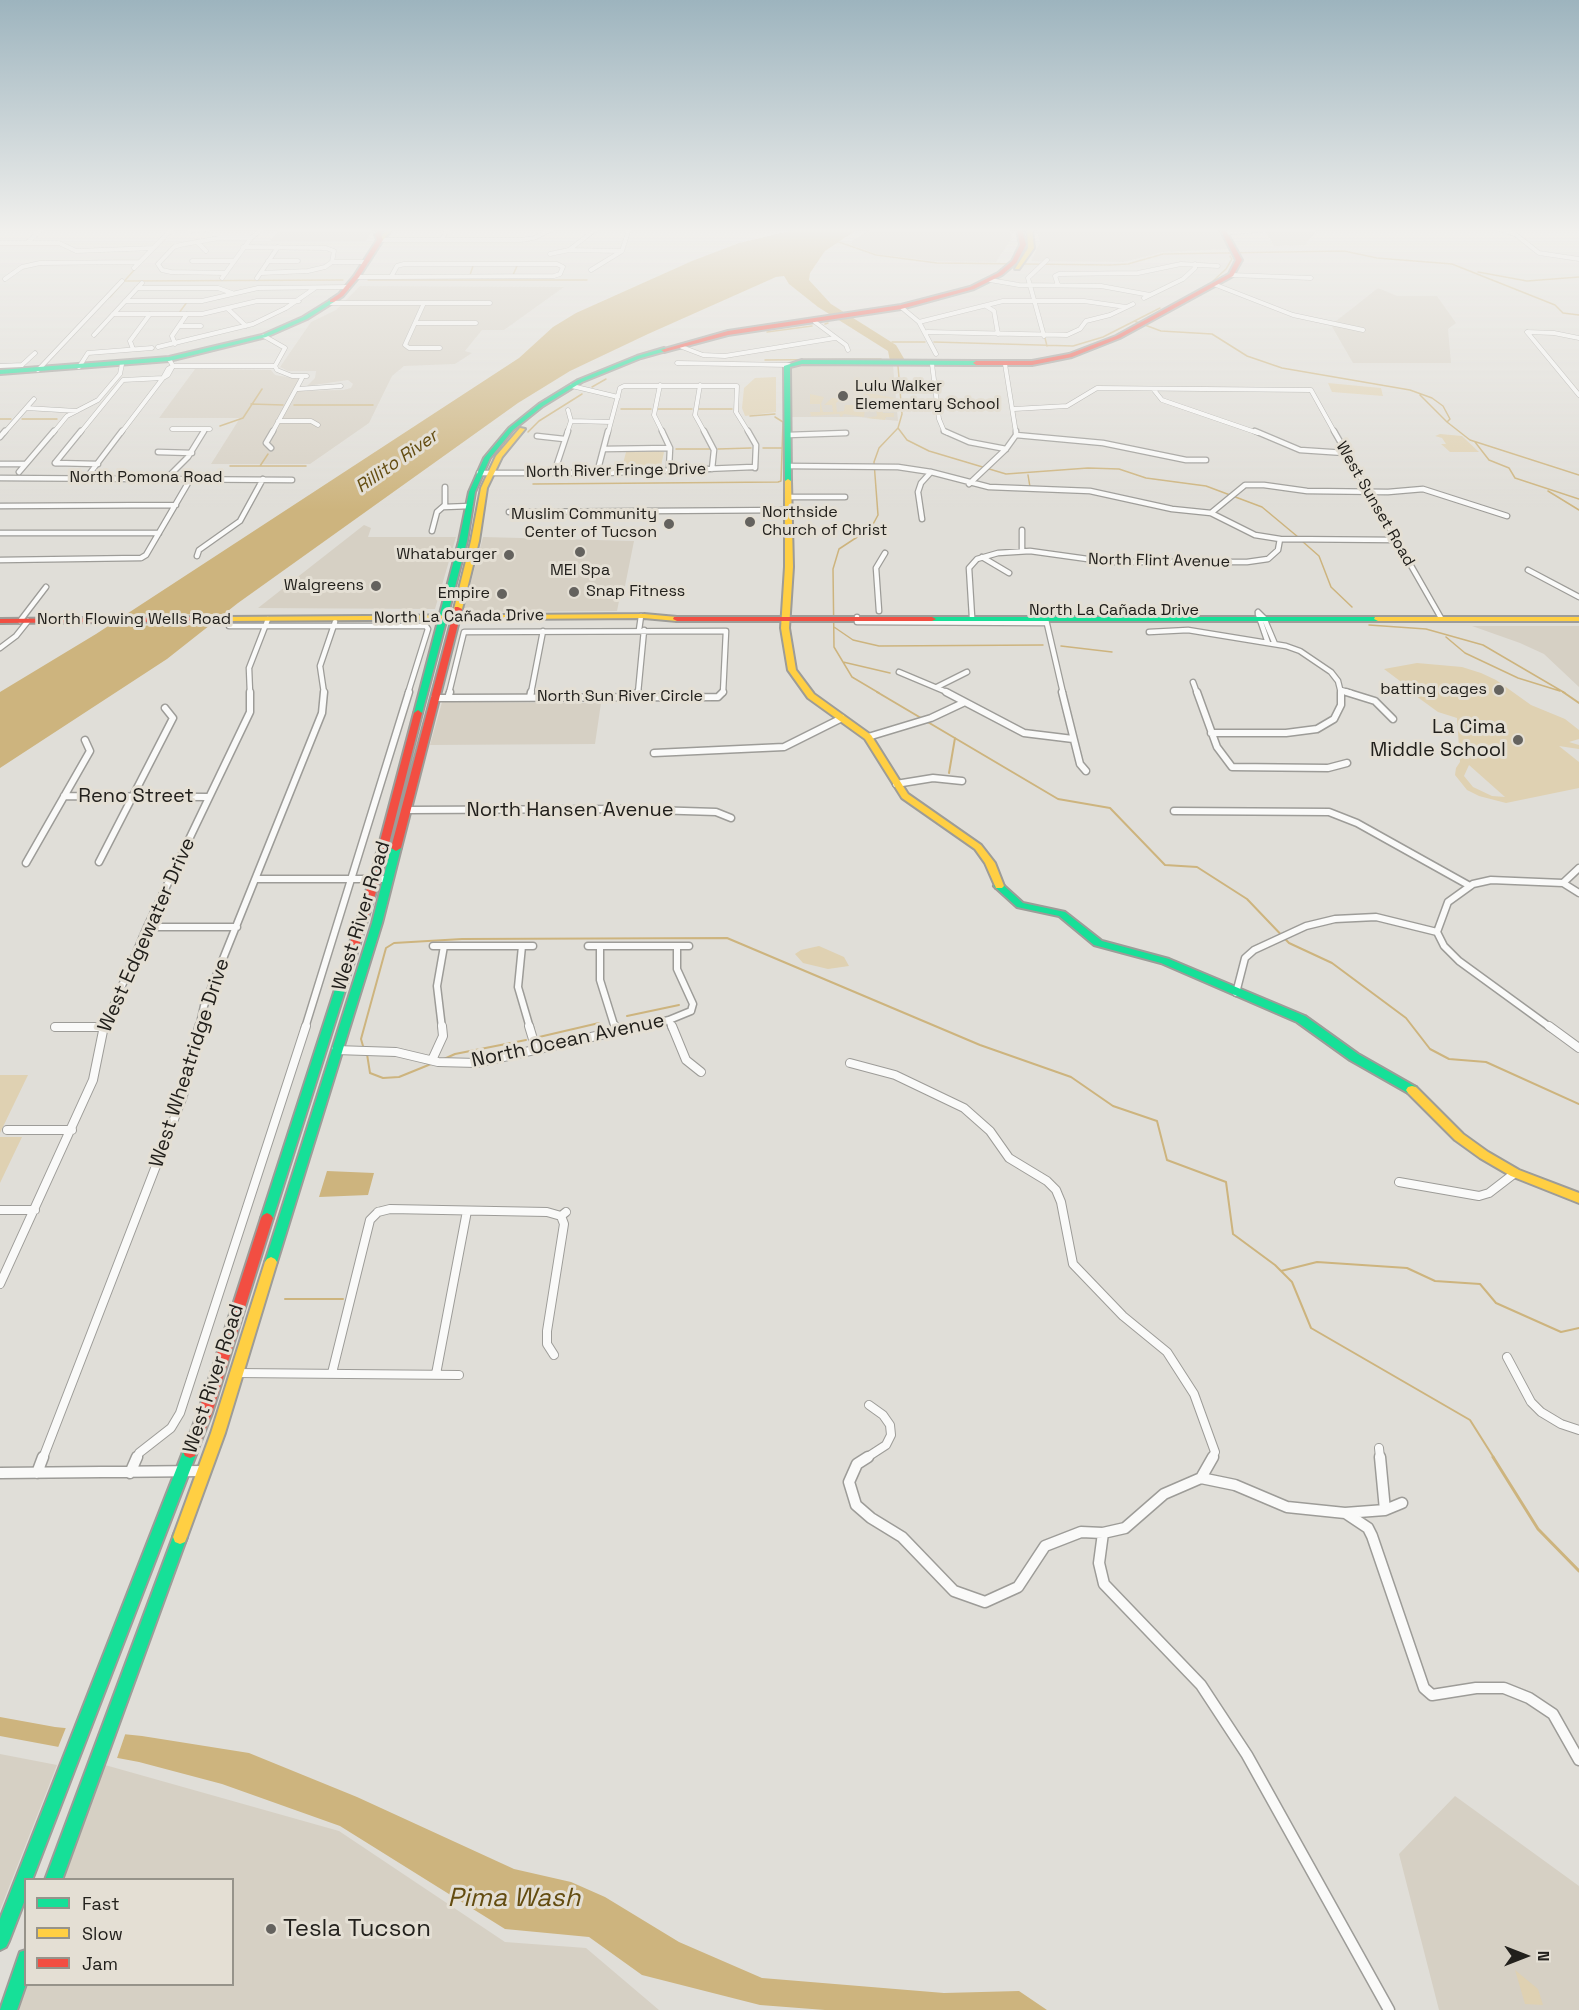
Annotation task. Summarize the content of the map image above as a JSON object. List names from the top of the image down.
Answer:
{
  "streets": {
    "main road": ["North La Cañada Drive", "North Flowing Wells Road", "West River Road"],
    "street": [
      "North River Fringe Drive",
      "North Pomona Road",
      "West Sunset Road",
      "North Flint Avenue",
      "North Sun River Circle",
      "Reno Street",
      "North Hansen Avenue",
      "West Edgewater Drive",
      "North Ocean Avenue",
      "West Wheatridge Drive"
    ]
  },
  "crossings": [
    ["North River Fringe Drive", "West River Road"],
    ["West Sunset Road", "North La Cañada Drive"],
    ["North La Cañada Drive", "North Flowing Wells Road"],
    ["North La Cañada Drive", "West River Road"],
    ["North La Cañada Drive", "West Edgewater Drive"],
    ["North La Cañada Drive", "West Wheatridge Drive"],
    ["North Flowing Wells Road", "West Edgewater Drive"],
    ["North Sun River Circle", "West River Road"],
    ["Reno Street", "West Edgewater Drive"],
    ["North Hansen Avenue", "West River Road"],
    ["West River Road", "North Ocean Avenue"]
  ],
  "water": ["Rillito River", "Pima Wash"],
  "places": [
    "Lulu Walker Elementary School",
    "Northside Church of Christ",
    "Muslim Community Center of Tucson",
    "MEI Spa",
    "Whataburger",
    "Walgreens",
    "Snap Fitness",
    "Empire",
    "batting cages",
    "La Cima Middle School",
    "Tesla Tucson"
  ],
  "legend": ["Fast", "Slow", "Jam"],
  "north": "right"
}
